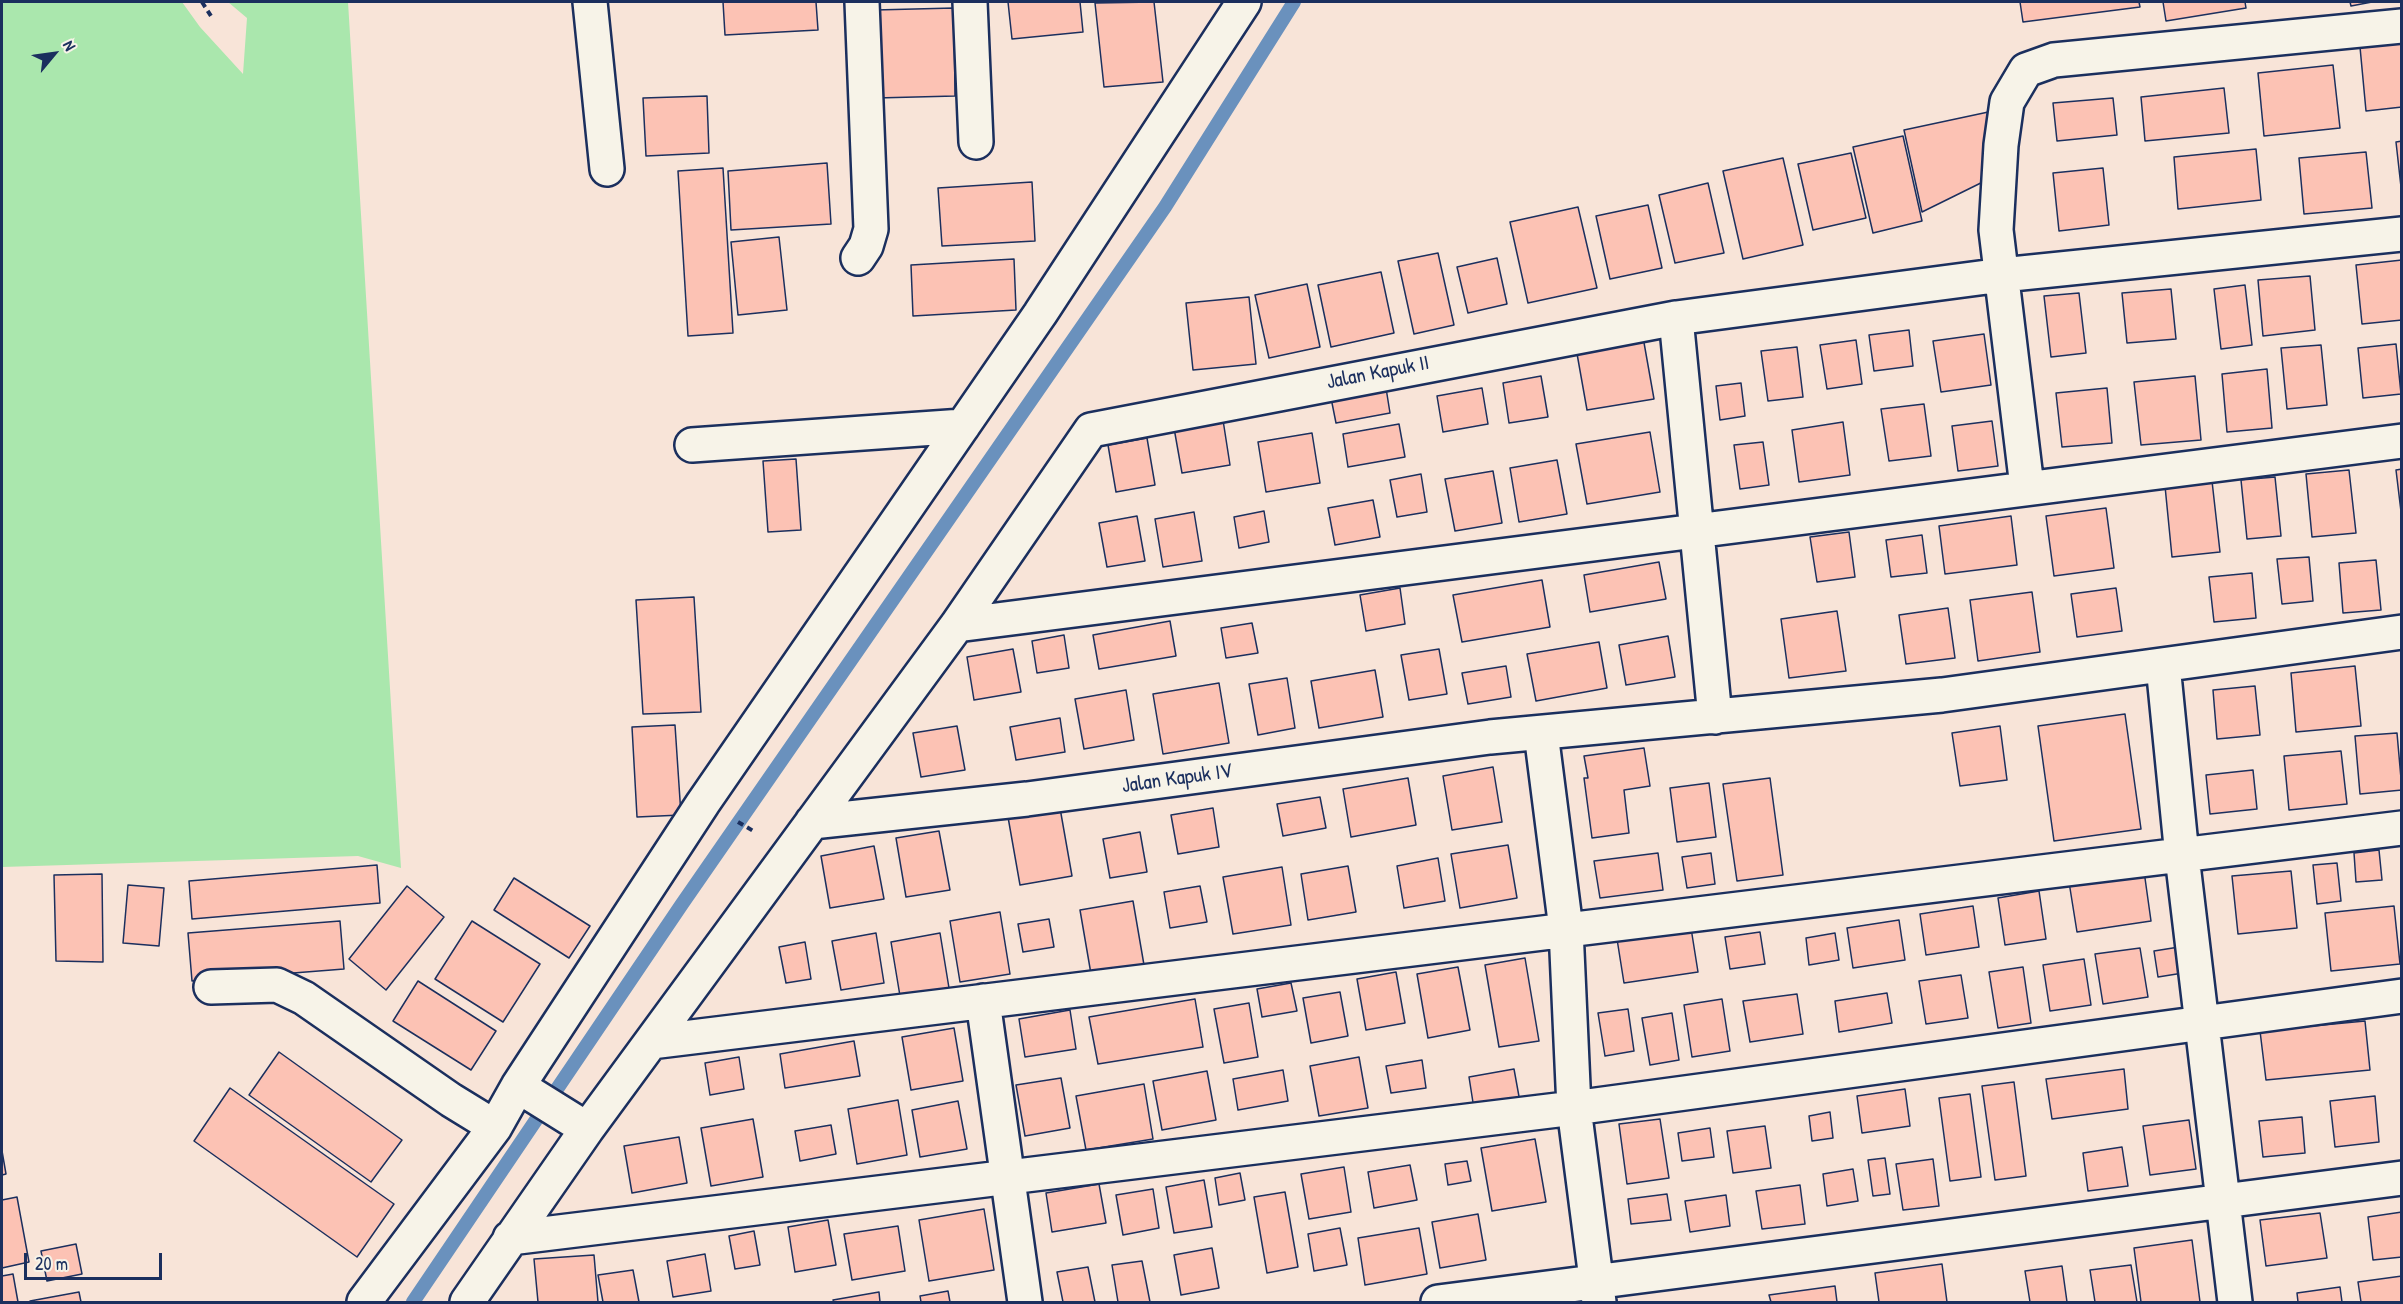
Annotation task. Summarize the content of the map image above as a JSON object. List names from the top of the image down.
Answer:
{
  "streets": {
    "street": ["Jalan Kapuk II", "Jalan Kapuk IV"]
  },
  "scale_bar": "20 m",
  "north": "top right"
}
